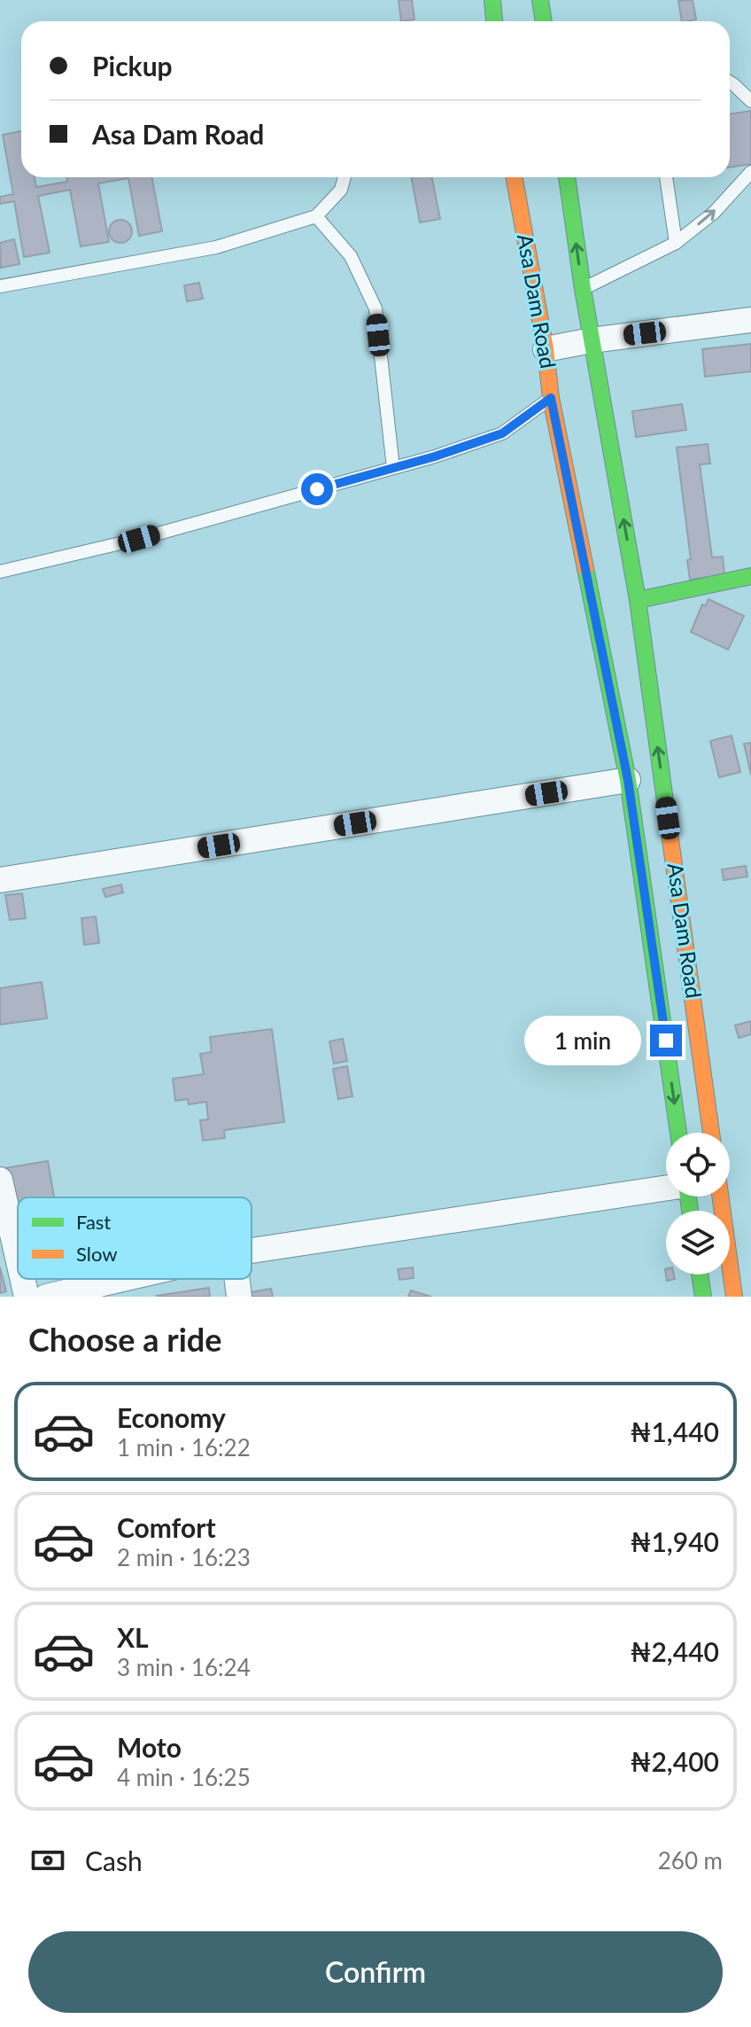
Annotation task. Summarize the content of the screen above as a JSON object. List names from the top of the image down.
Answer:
{
  "streets": {
    "main road": ["Asa Dam Road"]
  },
  "legend": ["Fast", "Slow"],
  "page": {
    "banner": ["Pickup", "Asa Dam Road"],
    "bubble": "1 min",
    "heading": "Choose a ride",
    "list": [
      {
        "name": "Economy",
        "note": "1 min · 16:22",
        "value": "₦1,440"
      },
      {
        "name": "Comfort",
        "note": "2 min · 16:23",
        "value": "₦1,940"
      },
      {
        "name": "XL",
        "note": "3 min · 16:24",
        "value": "₦2,440"
      },
      {
        "name": "Moto",
        "note": "4 min · 16:25",
        "value": "₦2,400"
      }
    ],
    "pay": ["Cash", "260 m"],
    "buttons": "Confirm"
  }
}
